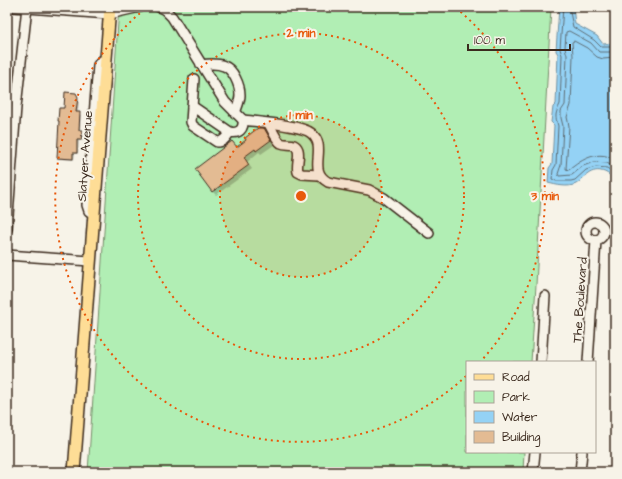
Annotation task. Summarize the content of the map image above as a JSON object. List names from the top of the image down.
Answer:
{
  "streets": {
    "main road": ["Slatyer Avenue"],
    "street": ["The Boulevard"]
  },
  "legend": [
    "Road",
    "Park",
    "Water",
    "Building"
  ],
  "scale_bar": "100 m",
  "rings": ["2 min", "1 min", "3 min"]
}
